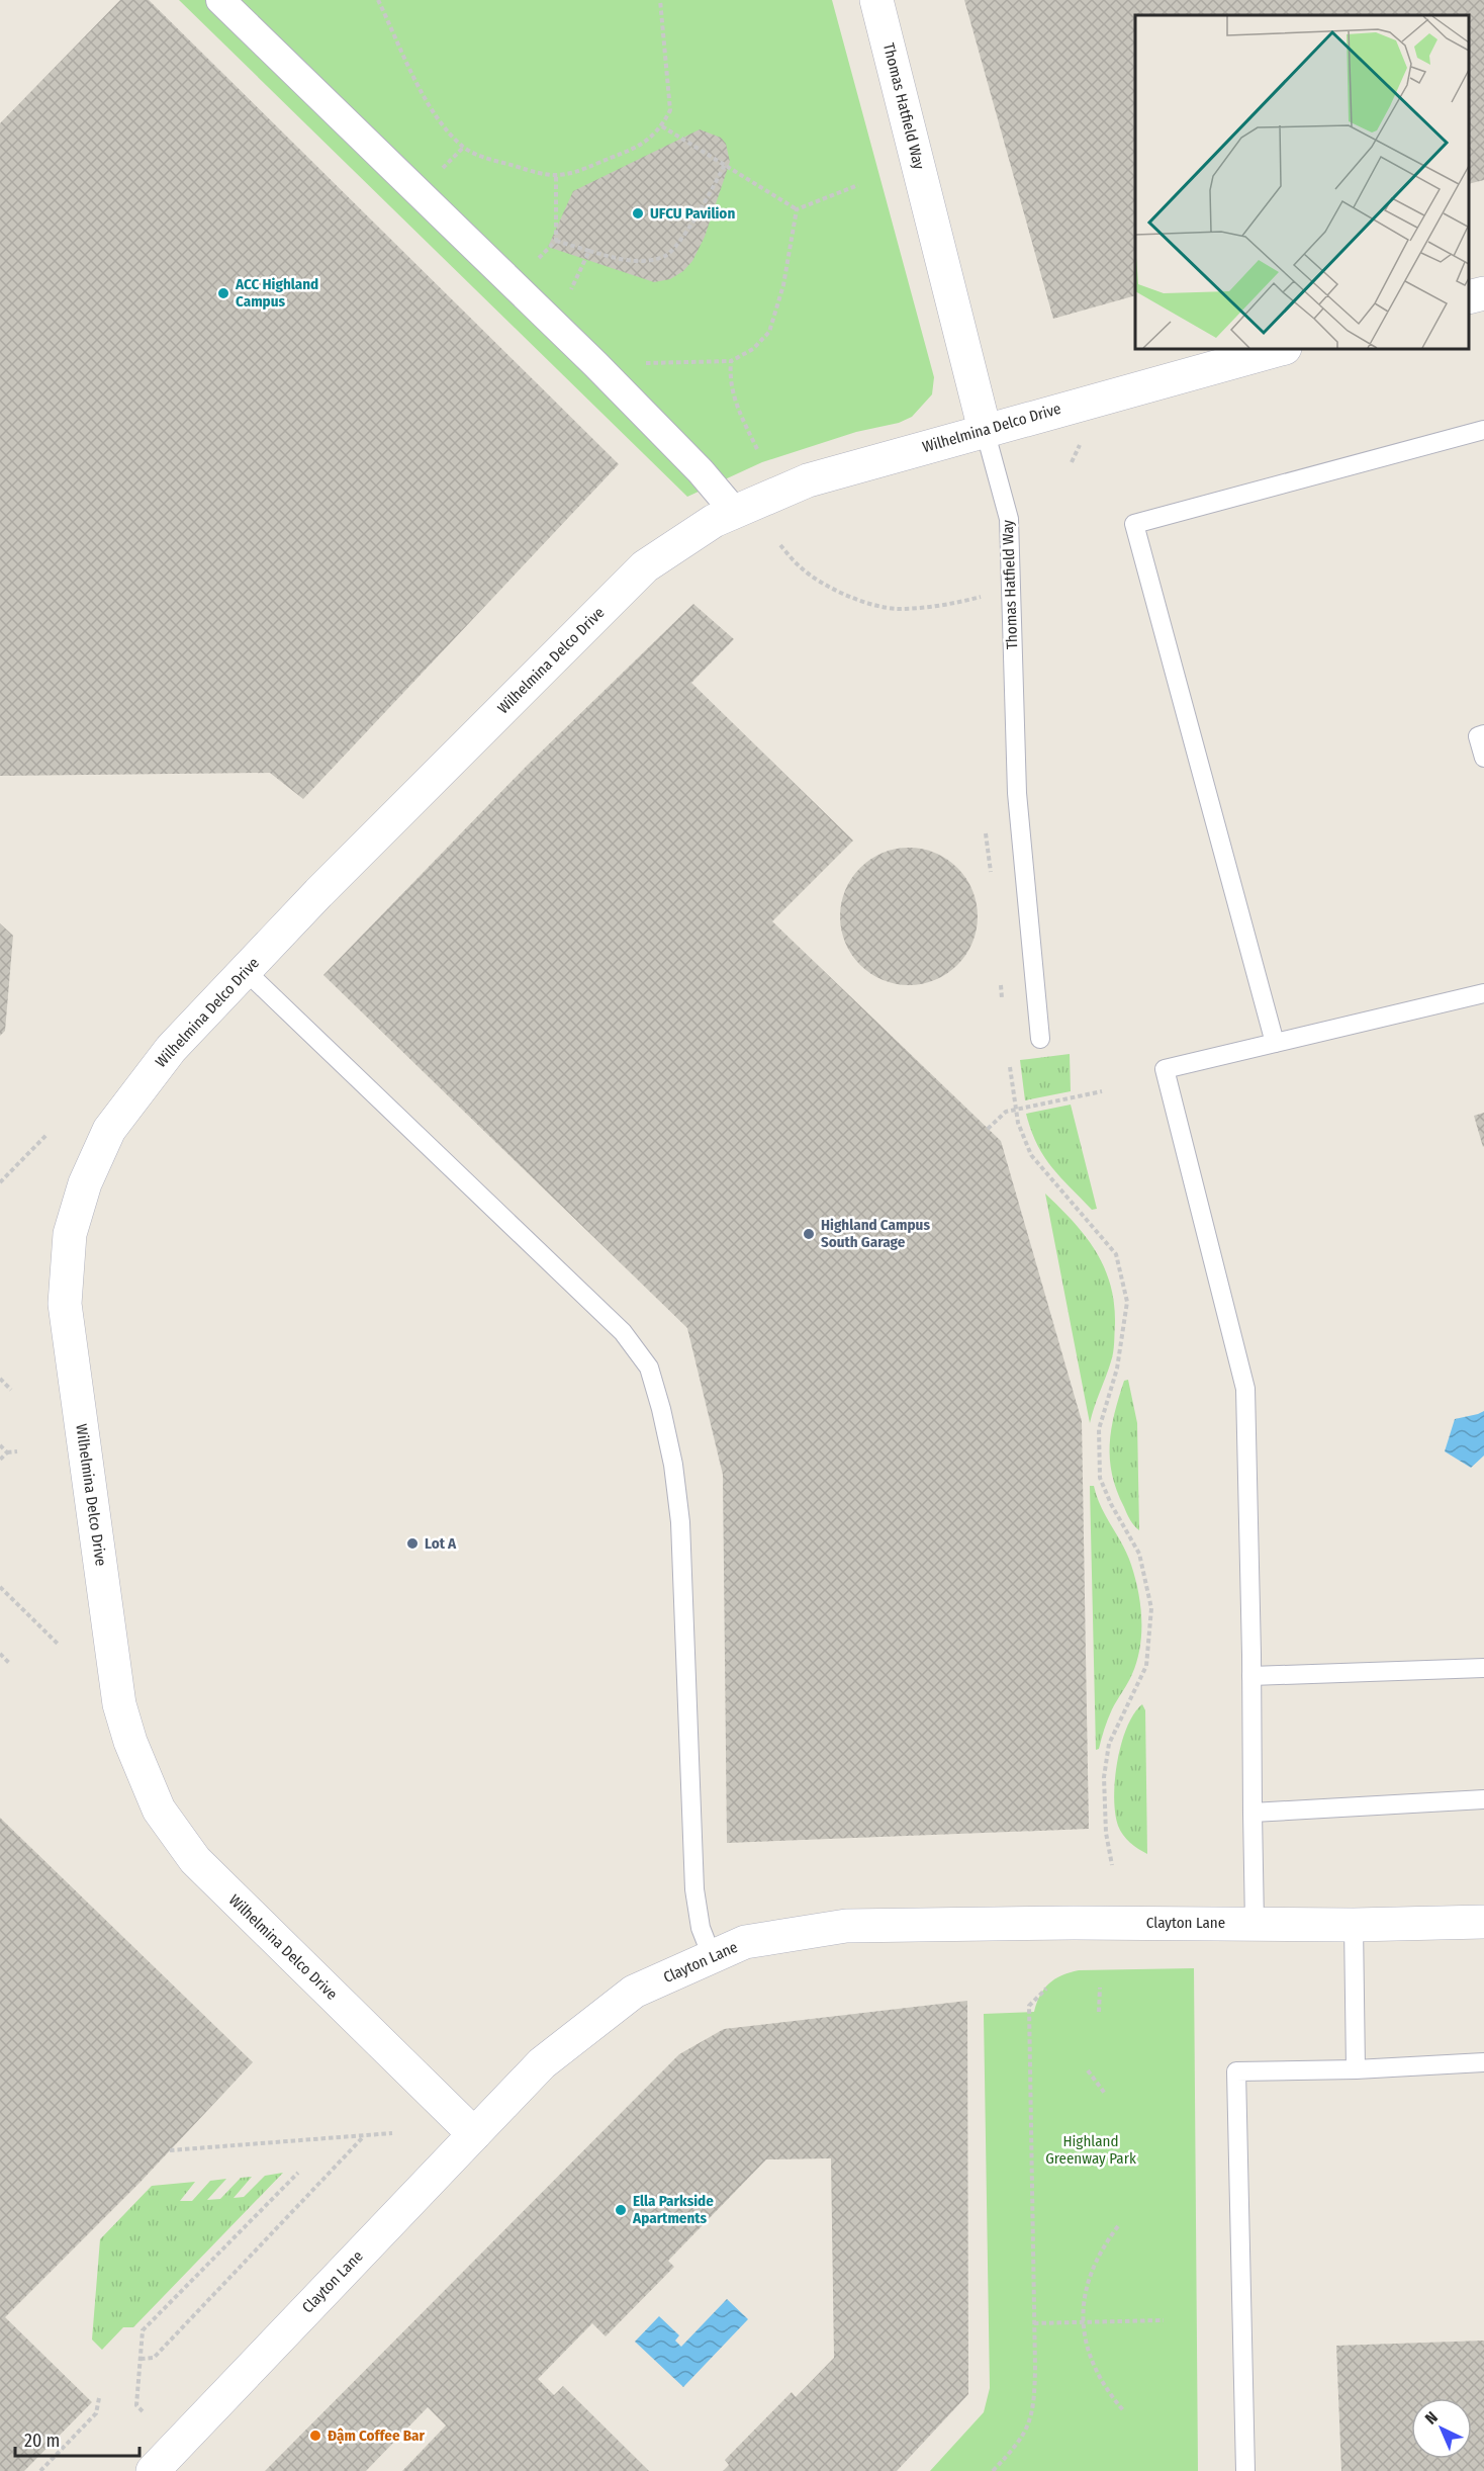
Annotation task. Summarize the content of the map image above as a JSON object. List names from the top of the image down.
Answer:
{
  "streets": {
    "street": ["Thomas Hatfield Way", "Wilhelmina Delco Drive", "Clayton Lane"]
  },
  "crossings": [
    ["Thomas Hatfield Way", "Wilhelmina Delco Drive"],
    ["Wilhelmina Delco Drive", "Clayton Lane"]
  ],
  "parks": ["Highland Greenway Park"],
  "places": [
    "UFCU Pavilion",
    "ACC Highland Campus",
    "Highland Campus South Garage",
    "Lot A",
    "Ella Parkside Apartments",
    "Đậm Coffee Bar"
  ],
  "scale_bar": "20 m",
  "north": "top left"
}
